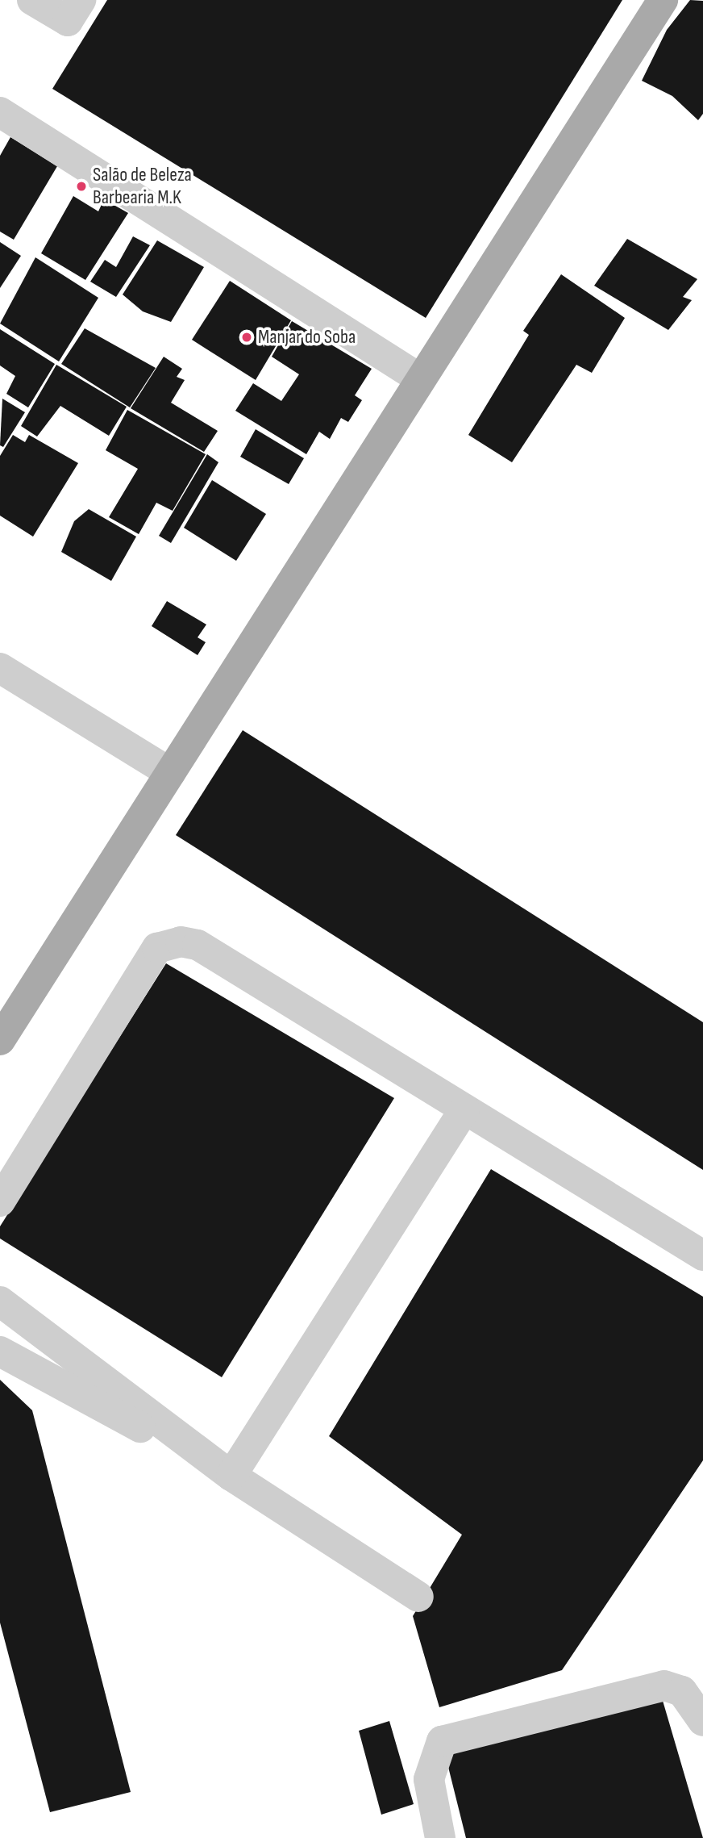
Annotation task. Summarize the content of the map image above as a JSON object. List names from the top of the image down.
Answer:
{
  "places": ["Salão de Beleza Barbearia M.K", "Manjar do Soba"]
}
